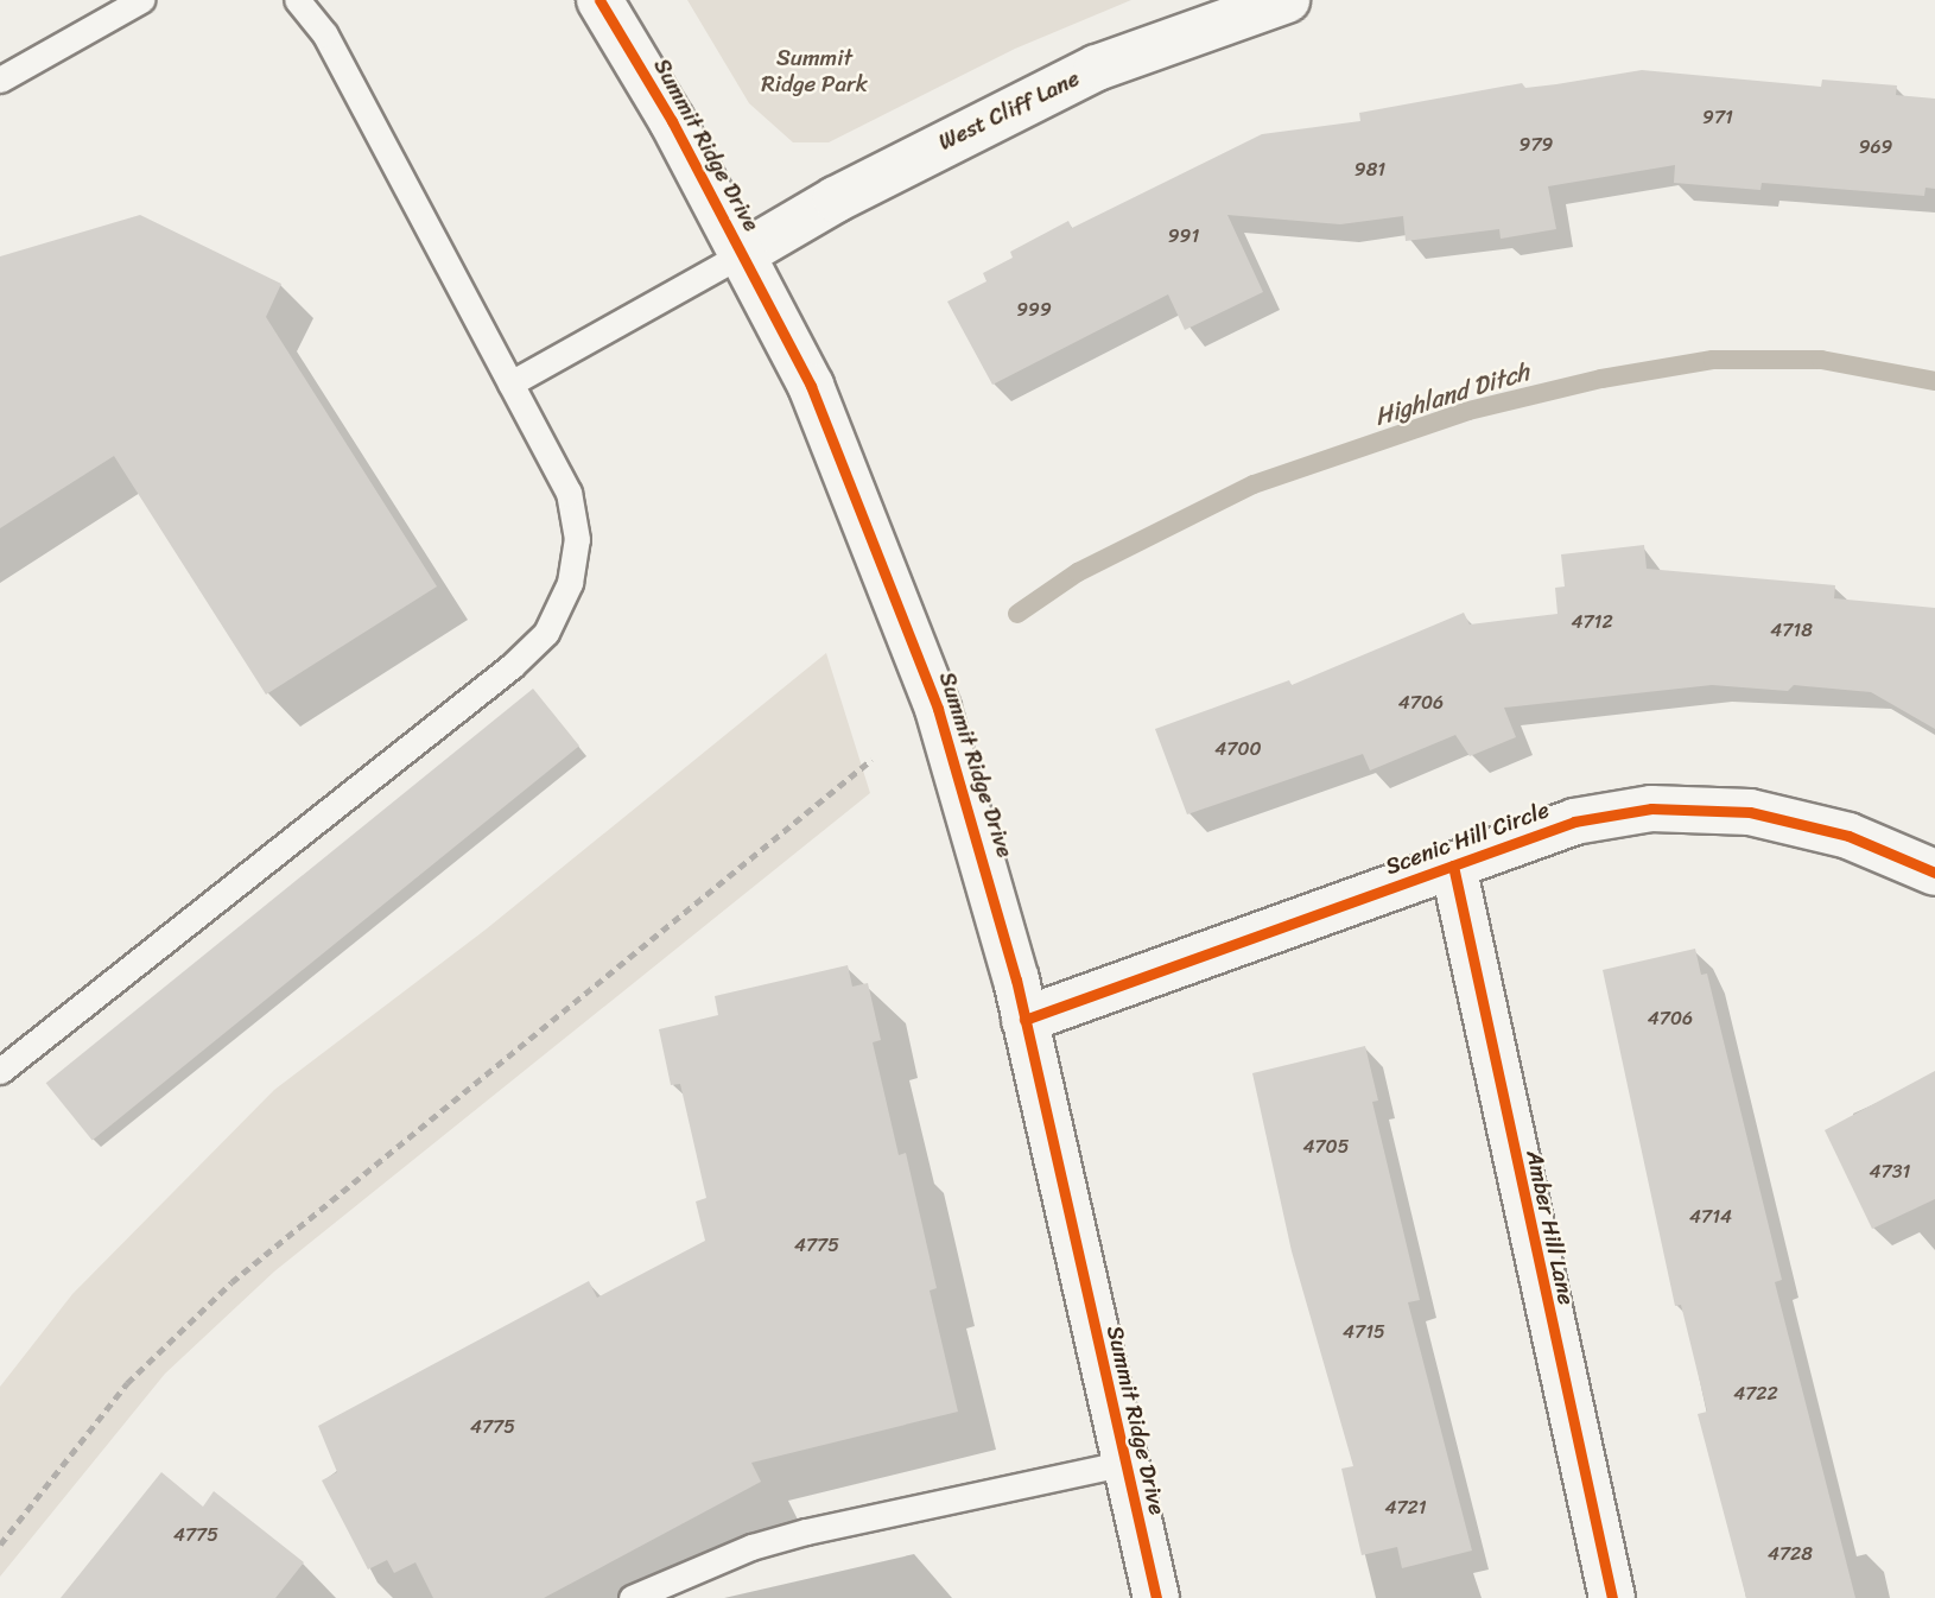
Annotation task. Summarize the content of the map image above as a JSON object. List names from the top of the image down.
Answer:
{
  "streets": {
    "street": [
      "West Cliff Lane",
      "Summit Ridge Drive",
      "Scenic Hill Circle",
      "Amber Hill Lane"
    ]
  },
  "crossings": [
    ["West Cliff Lane", "Summit Ridge Drive"],
    ["Summit Ridge Drive", "Scenic Hill Circle"],
    ["Scenic Hill Circle", "Amber Hill Lane"]
  ],
  "water": ["Highland Ditch"],
  "parks": ["Summit Ridge Park"],
  "house_numbers": [
    "971",
    "979",
    "969",
    "981",
    "991",
    "999",
    "4712",
    "4718",
    "4706",
    "4700",
    "4706",
    "4705",
    "4731",
    "4714",
    "4775",
    "4715",
    "4722",
    "4775",
    "4721",
    "4775",
    "4728"
  ]
}
